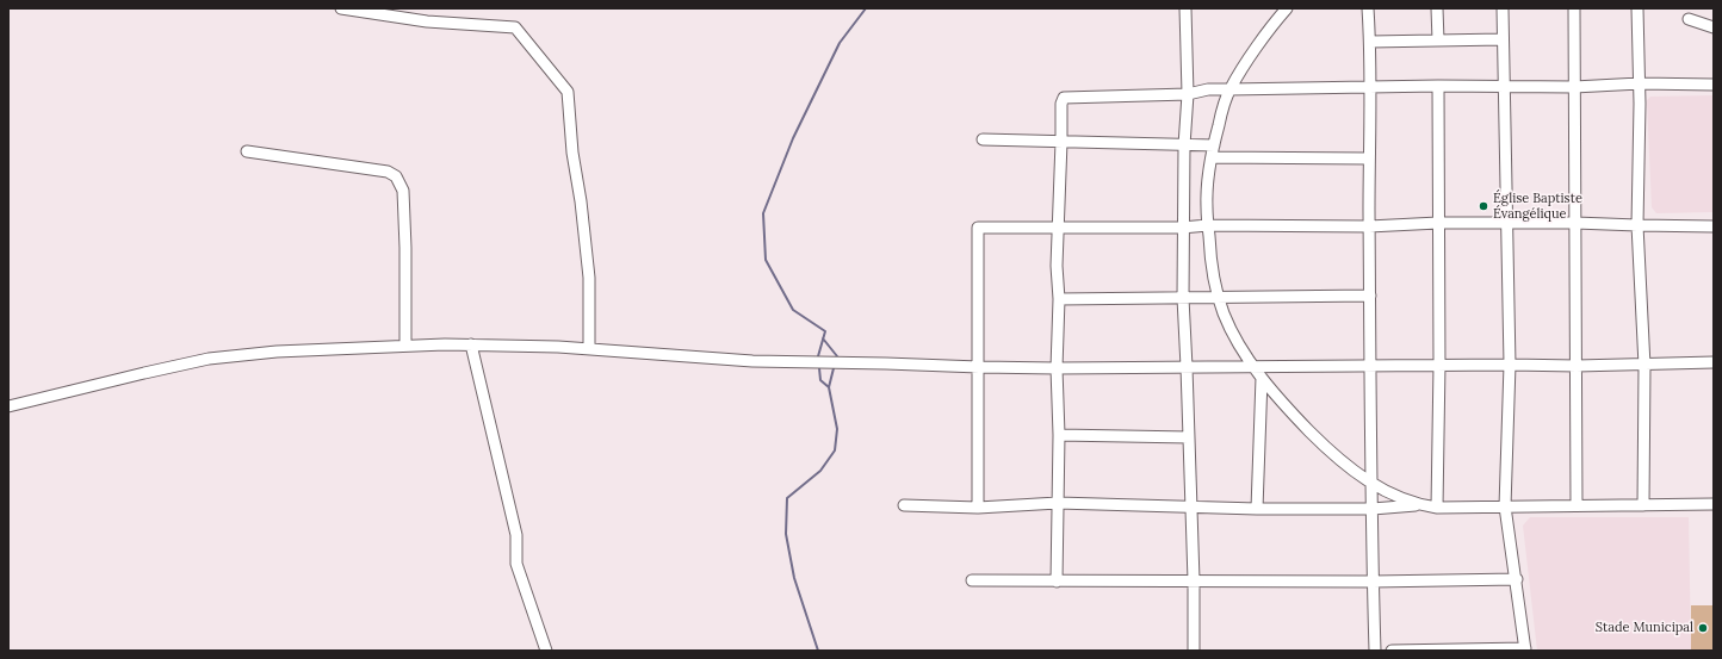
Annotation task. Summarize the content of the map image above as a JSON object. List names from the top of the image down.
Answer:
{
  "places": ["Église Baptiste Évangélique", "Stade Municipal"]
}
